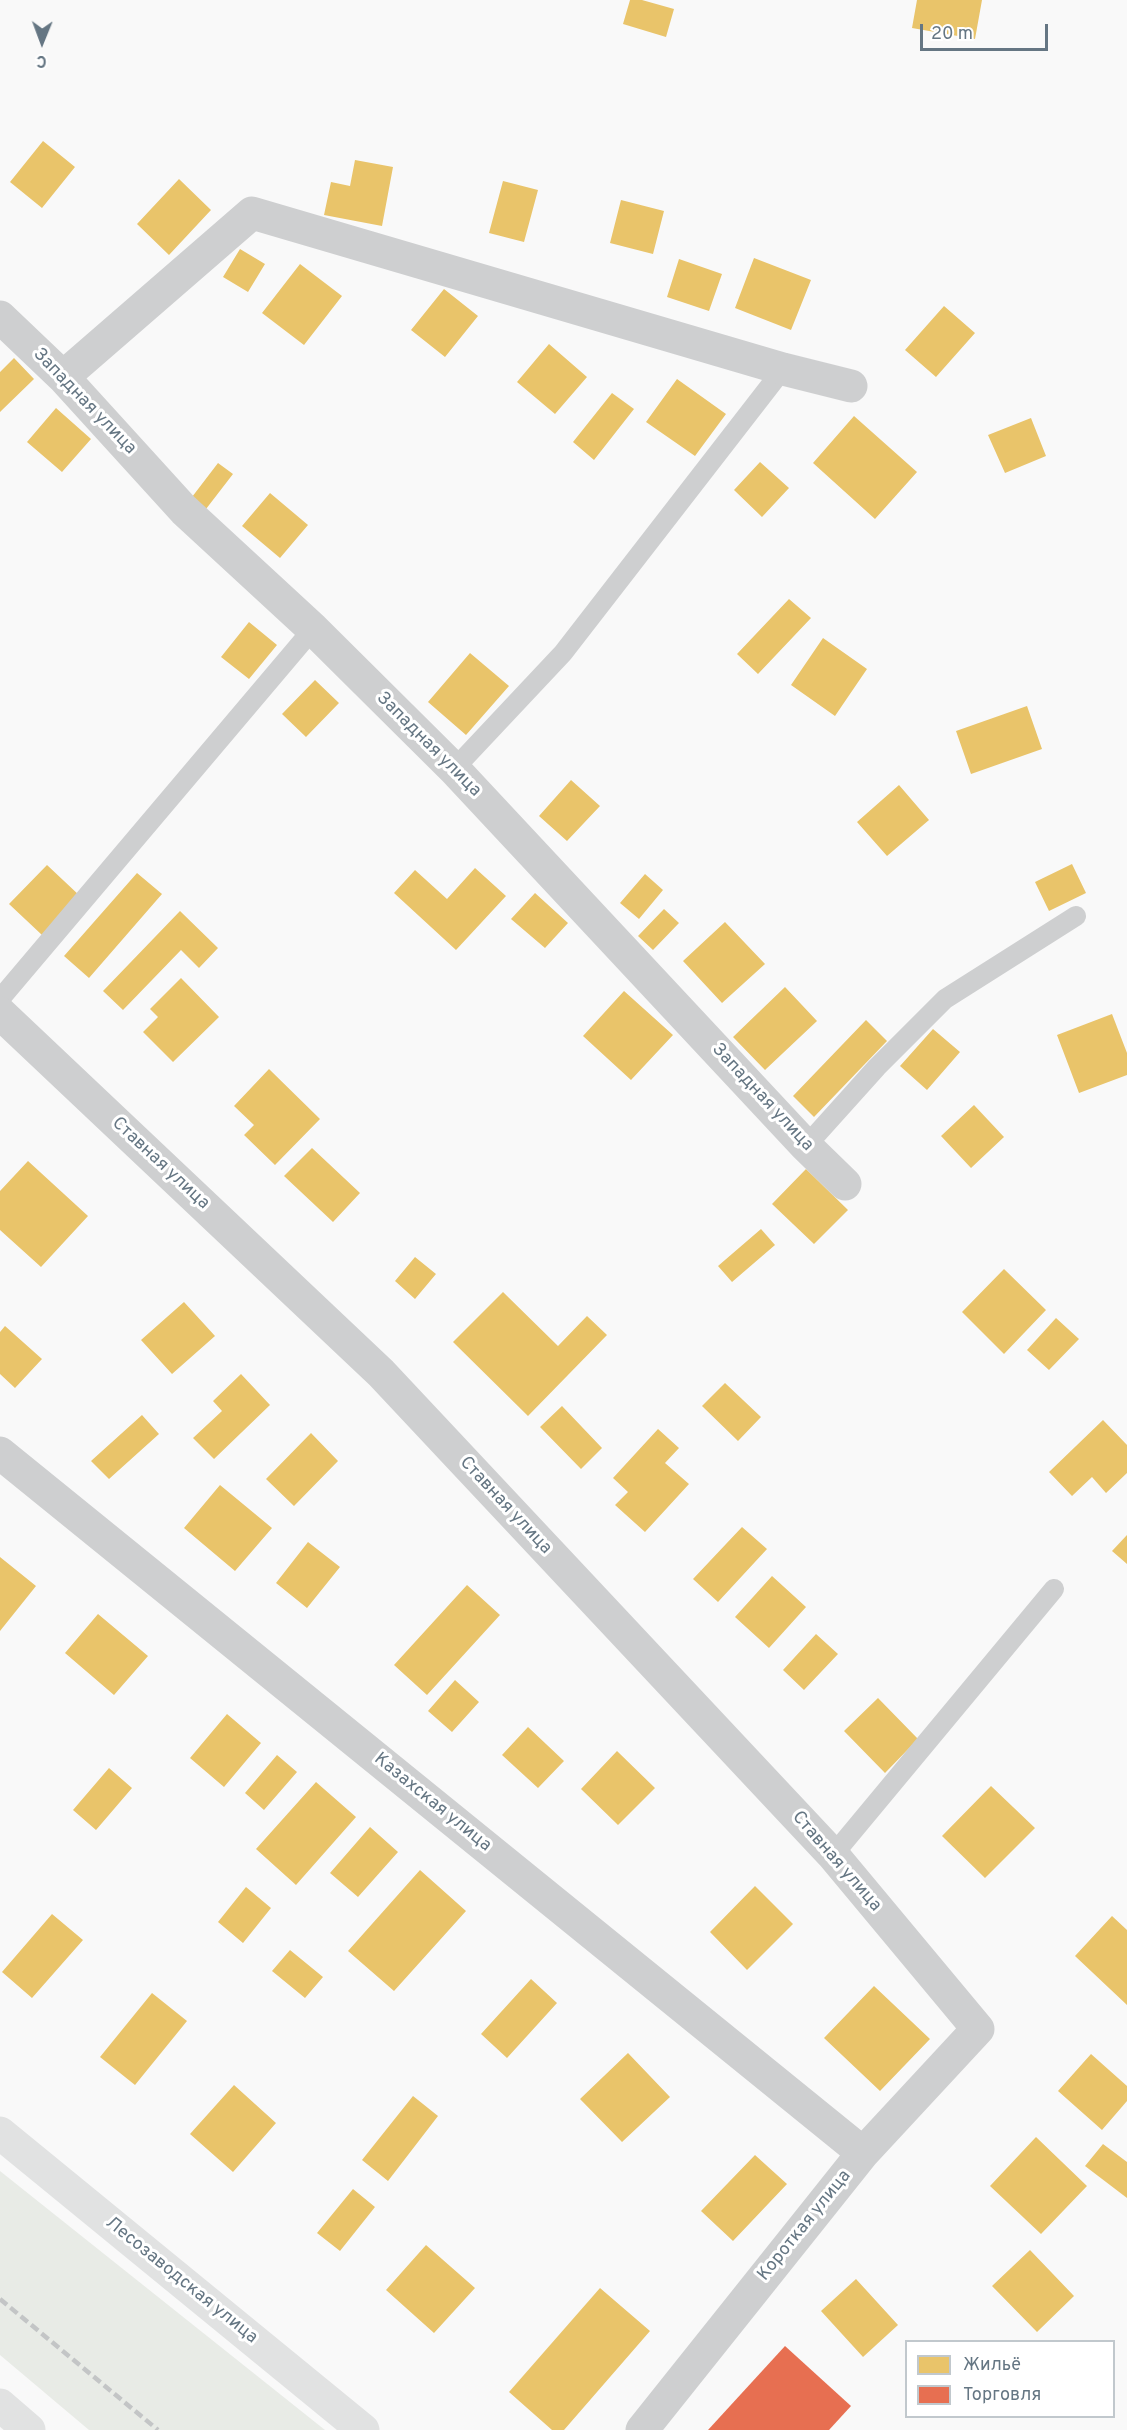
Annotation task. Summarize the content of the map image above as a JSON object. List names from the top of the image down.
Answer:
{
  "streets": {
    "street": [
      "Западная улица",
      "Ставная улица",
      "Казахская улица",
      "Короткая улица",
      "Лесозаводская улица"
    ]
  },
  "crossings": [
    ["Ставная улица", "Короткая улица"],
    ["Казахская улица", "Короткая улица"]
  ],
  "legend": ["Жильё", "Торговля"],
  "scale_bar": "20 m",
  "north": "bottom"
}
